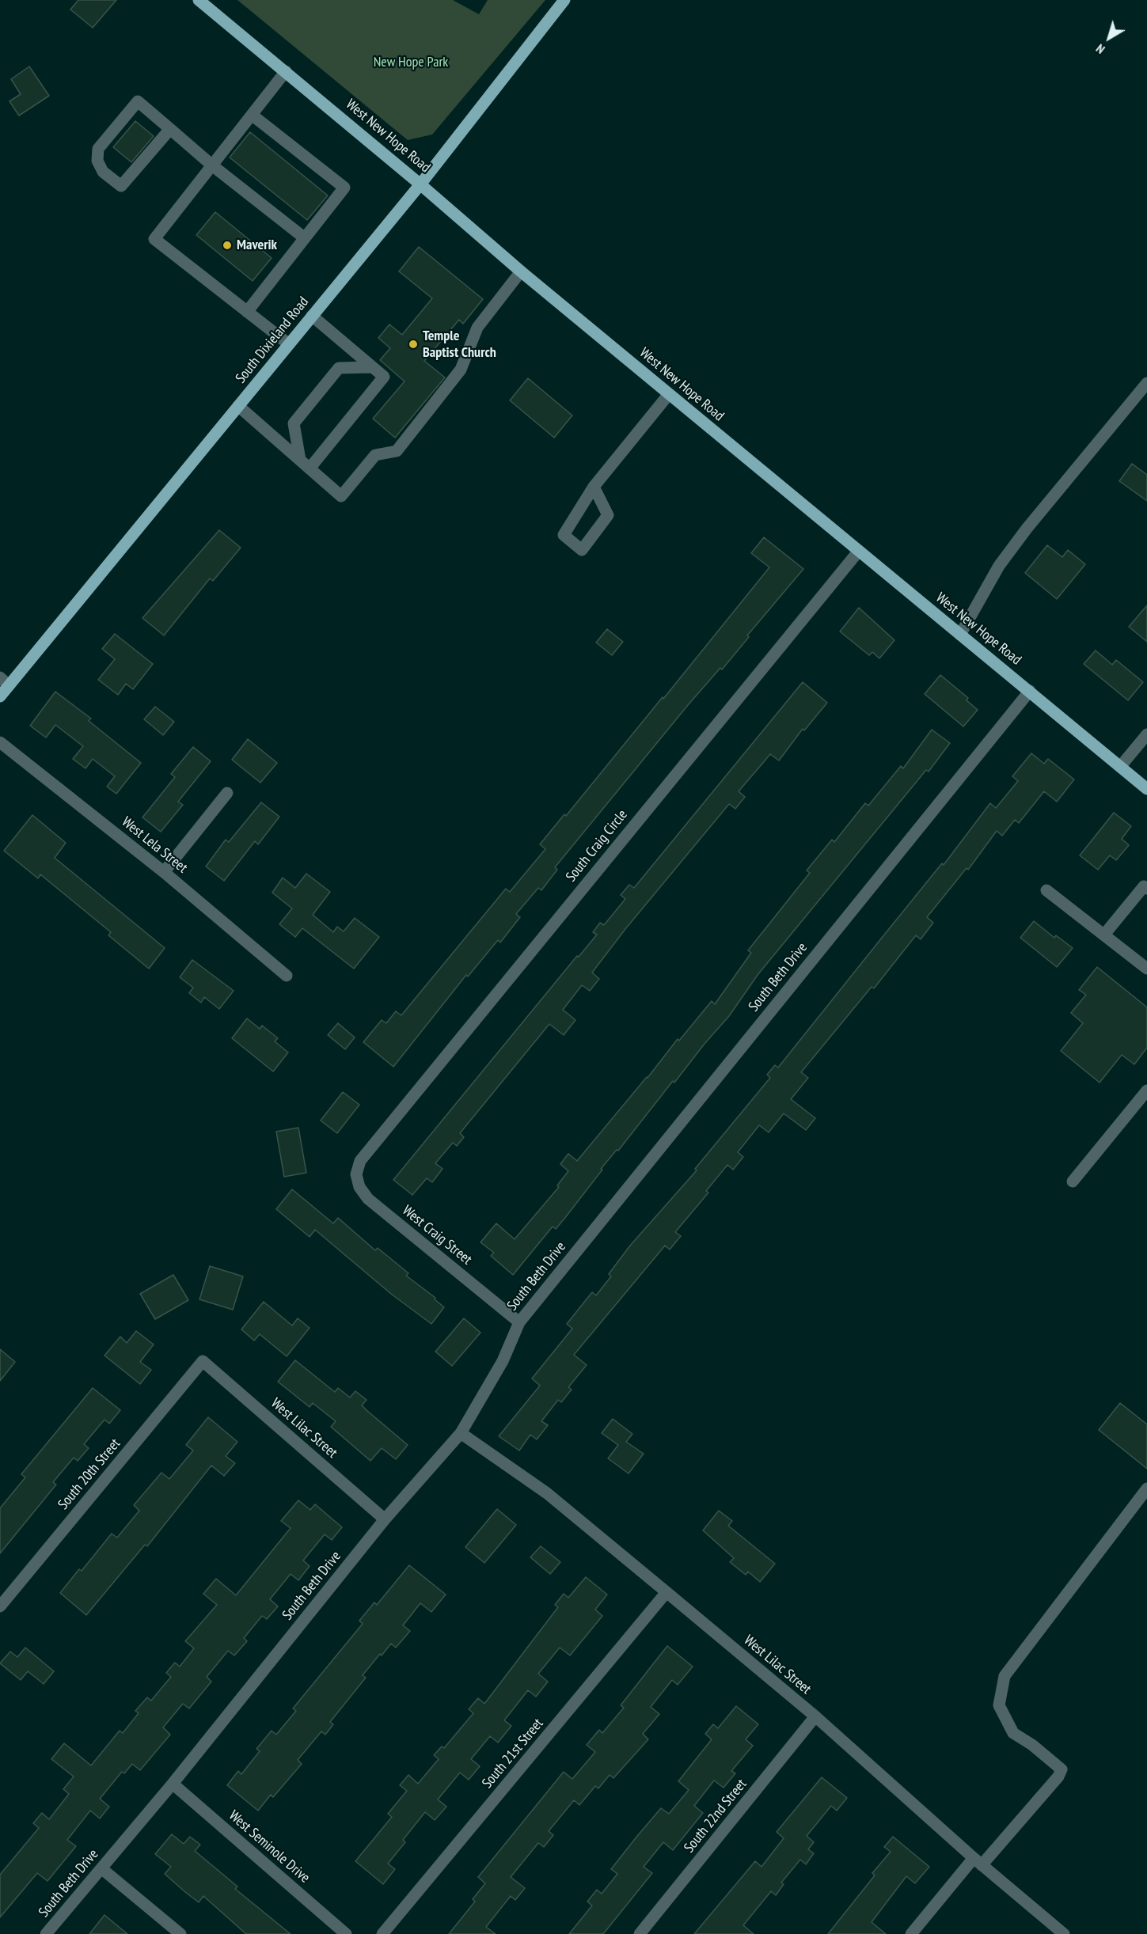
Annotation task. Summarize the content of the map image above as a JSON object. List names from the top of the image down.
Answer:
{
  "streets": {
    "main road": ["West New Hope Road", "South Dixieland Road"],
    "street": [
      "West Lela Street",
      "South Craig Circle",
      "South Beth Drive",
      "West Craig Street",
      "West Lilac Street",
      "South 20th Street",
      "South 21st Street",
      "South 22nd Street",
      "West Seminole Drive"
    ]
  },
  "crossings": [
    ["West New Hope Road", "South Dixieland Road"],
    ["West New Hope Road", "South Craig Circle"],
    ["West New Hope Road", "South Beth Drive"],
    ["South Craig Circle", "West Craig Street"],
    ["South Beth Drive", "West Craig Street"],
    ["South Beth Drive", "West Lilac Street"],
    ["South Beth Drive", "West Seminole Drive"],
    ["West Lilac Street", "South 20th Street"],
    ["West Lilac Street", "South 21st Street"],
    ["West Lilac Street", "South 22nd Street"]
  ],
  "parks": ["New Hope Park"],
  "places": ["Maverik", "Temple Baptist Church"],
  "north": "bottom left"
}
